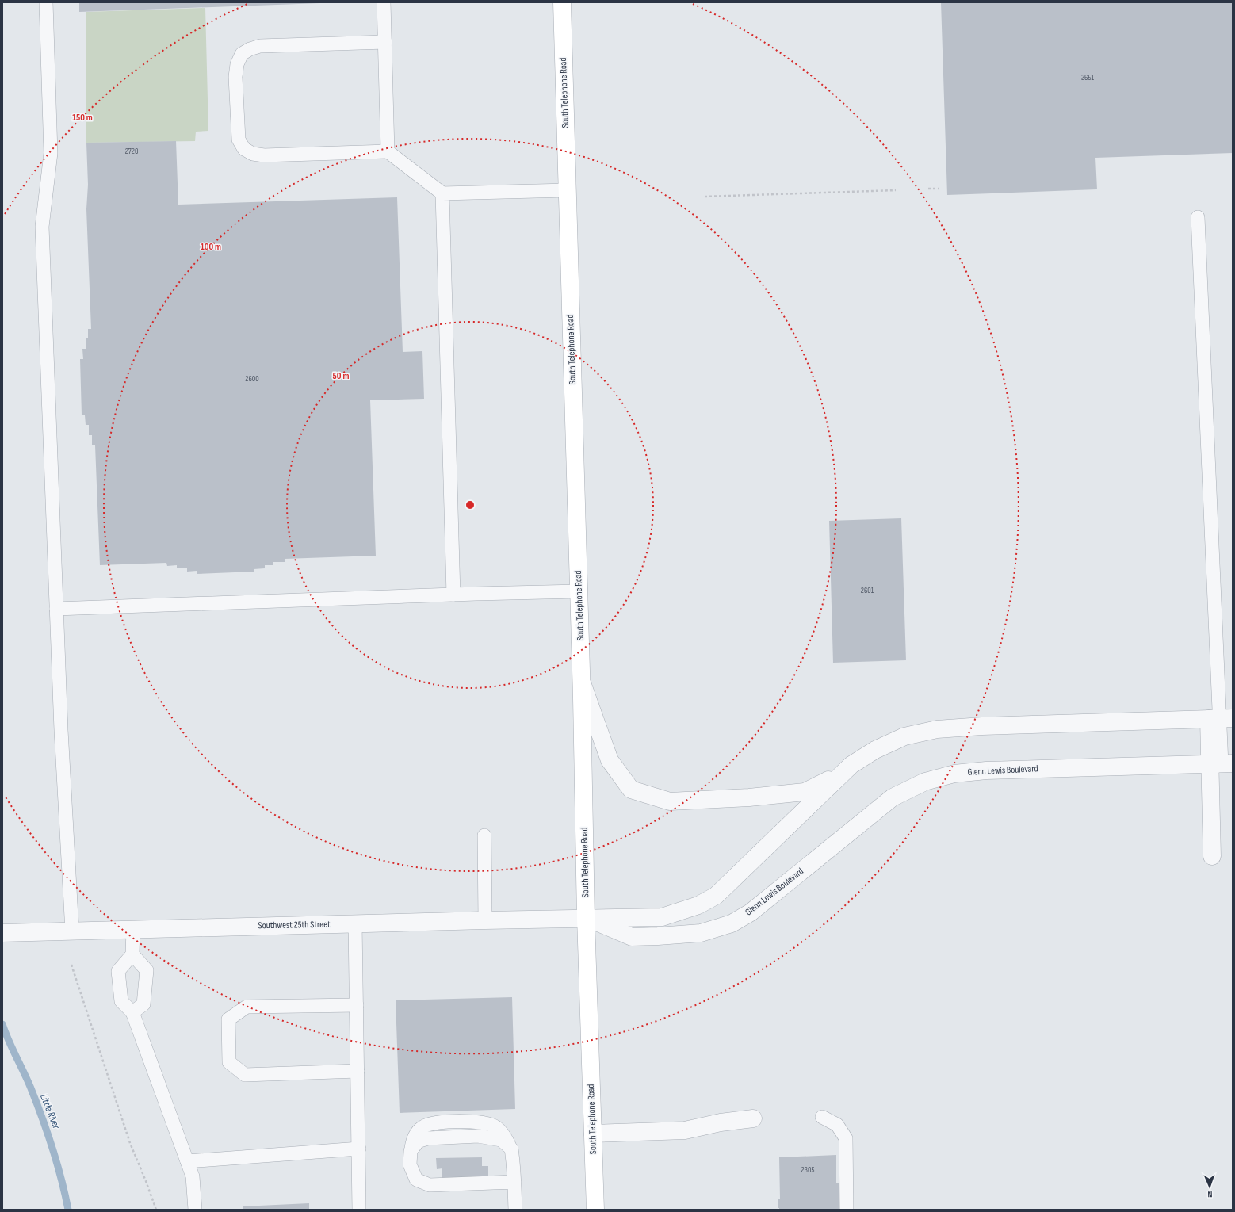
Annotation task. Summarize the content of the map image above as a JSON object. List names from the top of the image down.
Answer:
{
  "streets": {
    "main road": ["South Telephone Road"],
    "street": ["Glenn Lewis Boulevard", "Southwest 25th Street"]
  },
  "crossings": [
    ["South Telephone Road", "Glenn Lewis Boulevard"],
    ["South Telephone Road", "Southwest 25th Street"],
    ["Glenn Lewis Boulevard", "Southwest 25th Street"]
  ],
  "water": ["Little River"],
  "house_numbers": [
    "2651",
    "2720",
    "2600",
    "2601",
    "2305"
  ],
  "north": "bottom",
  "rings": ["150 m", "100 m", "50 m"]
}
